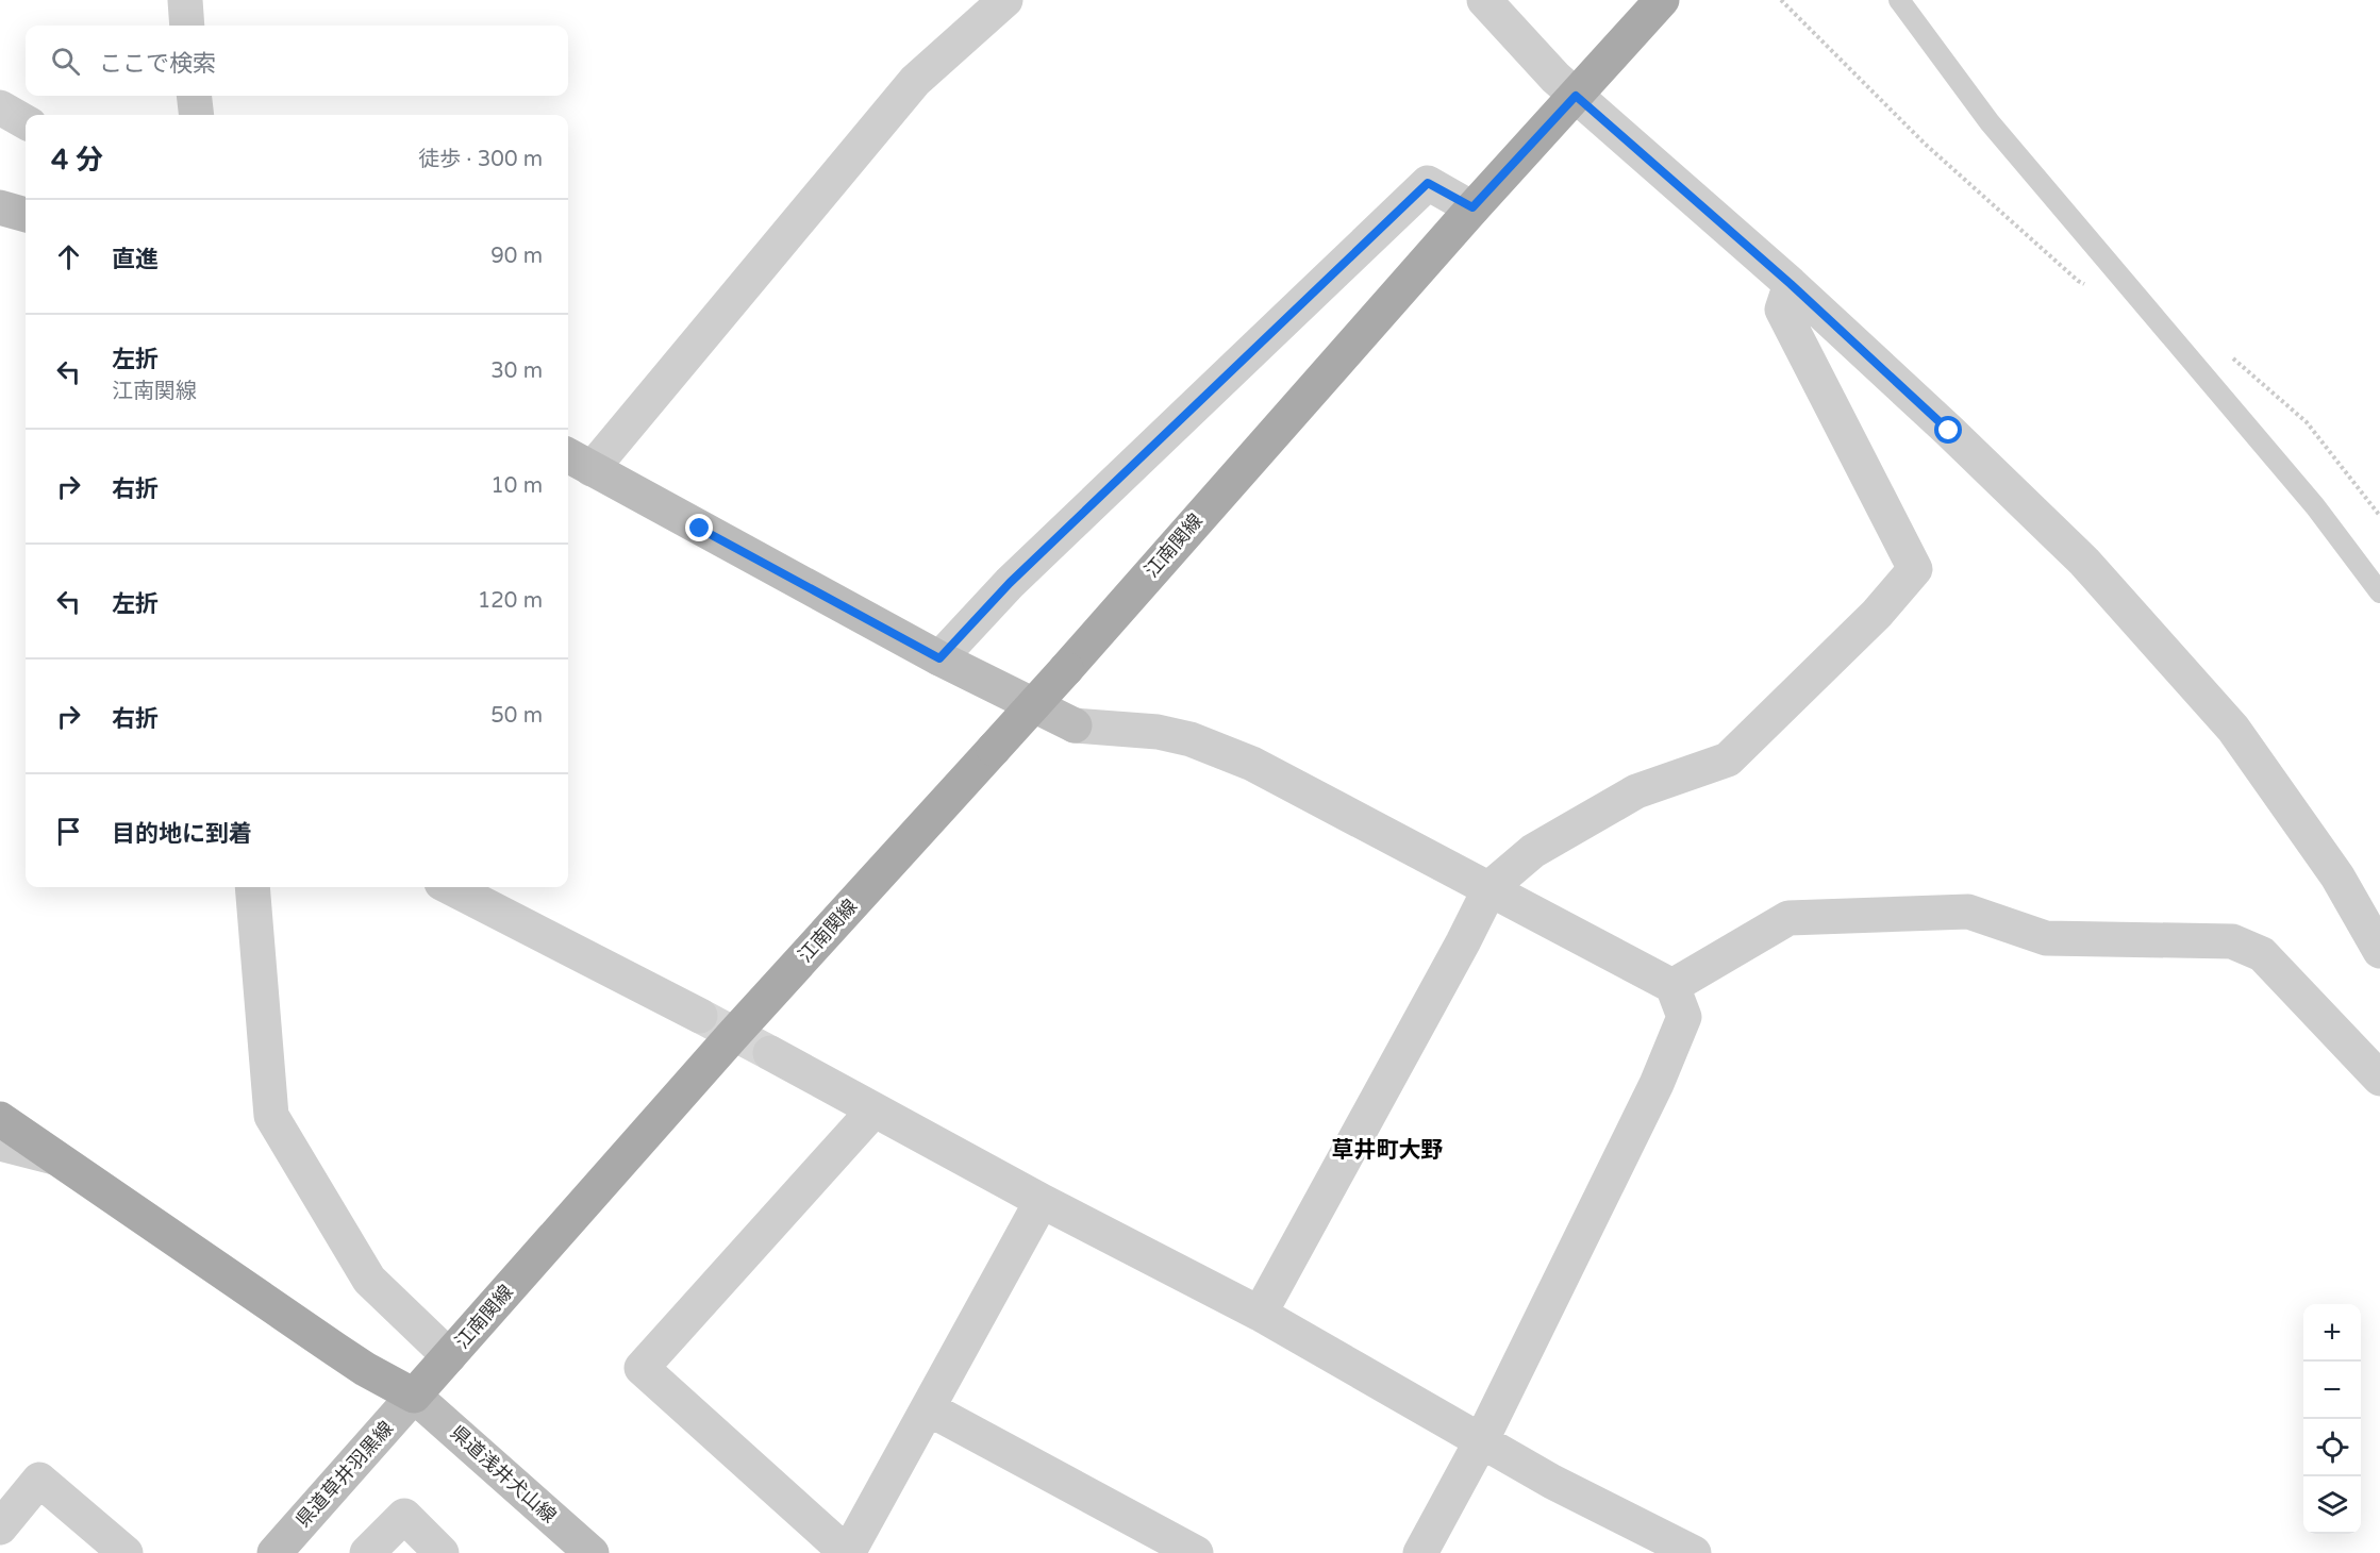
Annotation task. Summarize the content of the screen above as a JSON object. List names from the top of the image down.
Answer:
{
  "streets": {
    "main road": ["江南関線"],
    "street": ["県道草井羽黒線", "県道浅井犬山線"]
  },
  "crossings": [
    ["江南関線", "県道草井羽黒線"],
    ["江南関線", "県道浅井犬山線"],
    ["県道草井羽黒線", "県道浅井犬山線"]
  ],
  "districts": ["草井町大野"],
  "page": {
    "search": "ここで検索",
    "heading": ["4 分", "徒歩 · 300 m"],
    "list": [
      ["直進", "90 m"],
      ["左折", "江南関線", "30 m"],
      ["右折", "10 m"],
      ["左折", "120 m"],
      ["右折", "50 m"],
      "目的地に到着"
    ],
    "map_buttons": ["+", "−"]
  }
}
